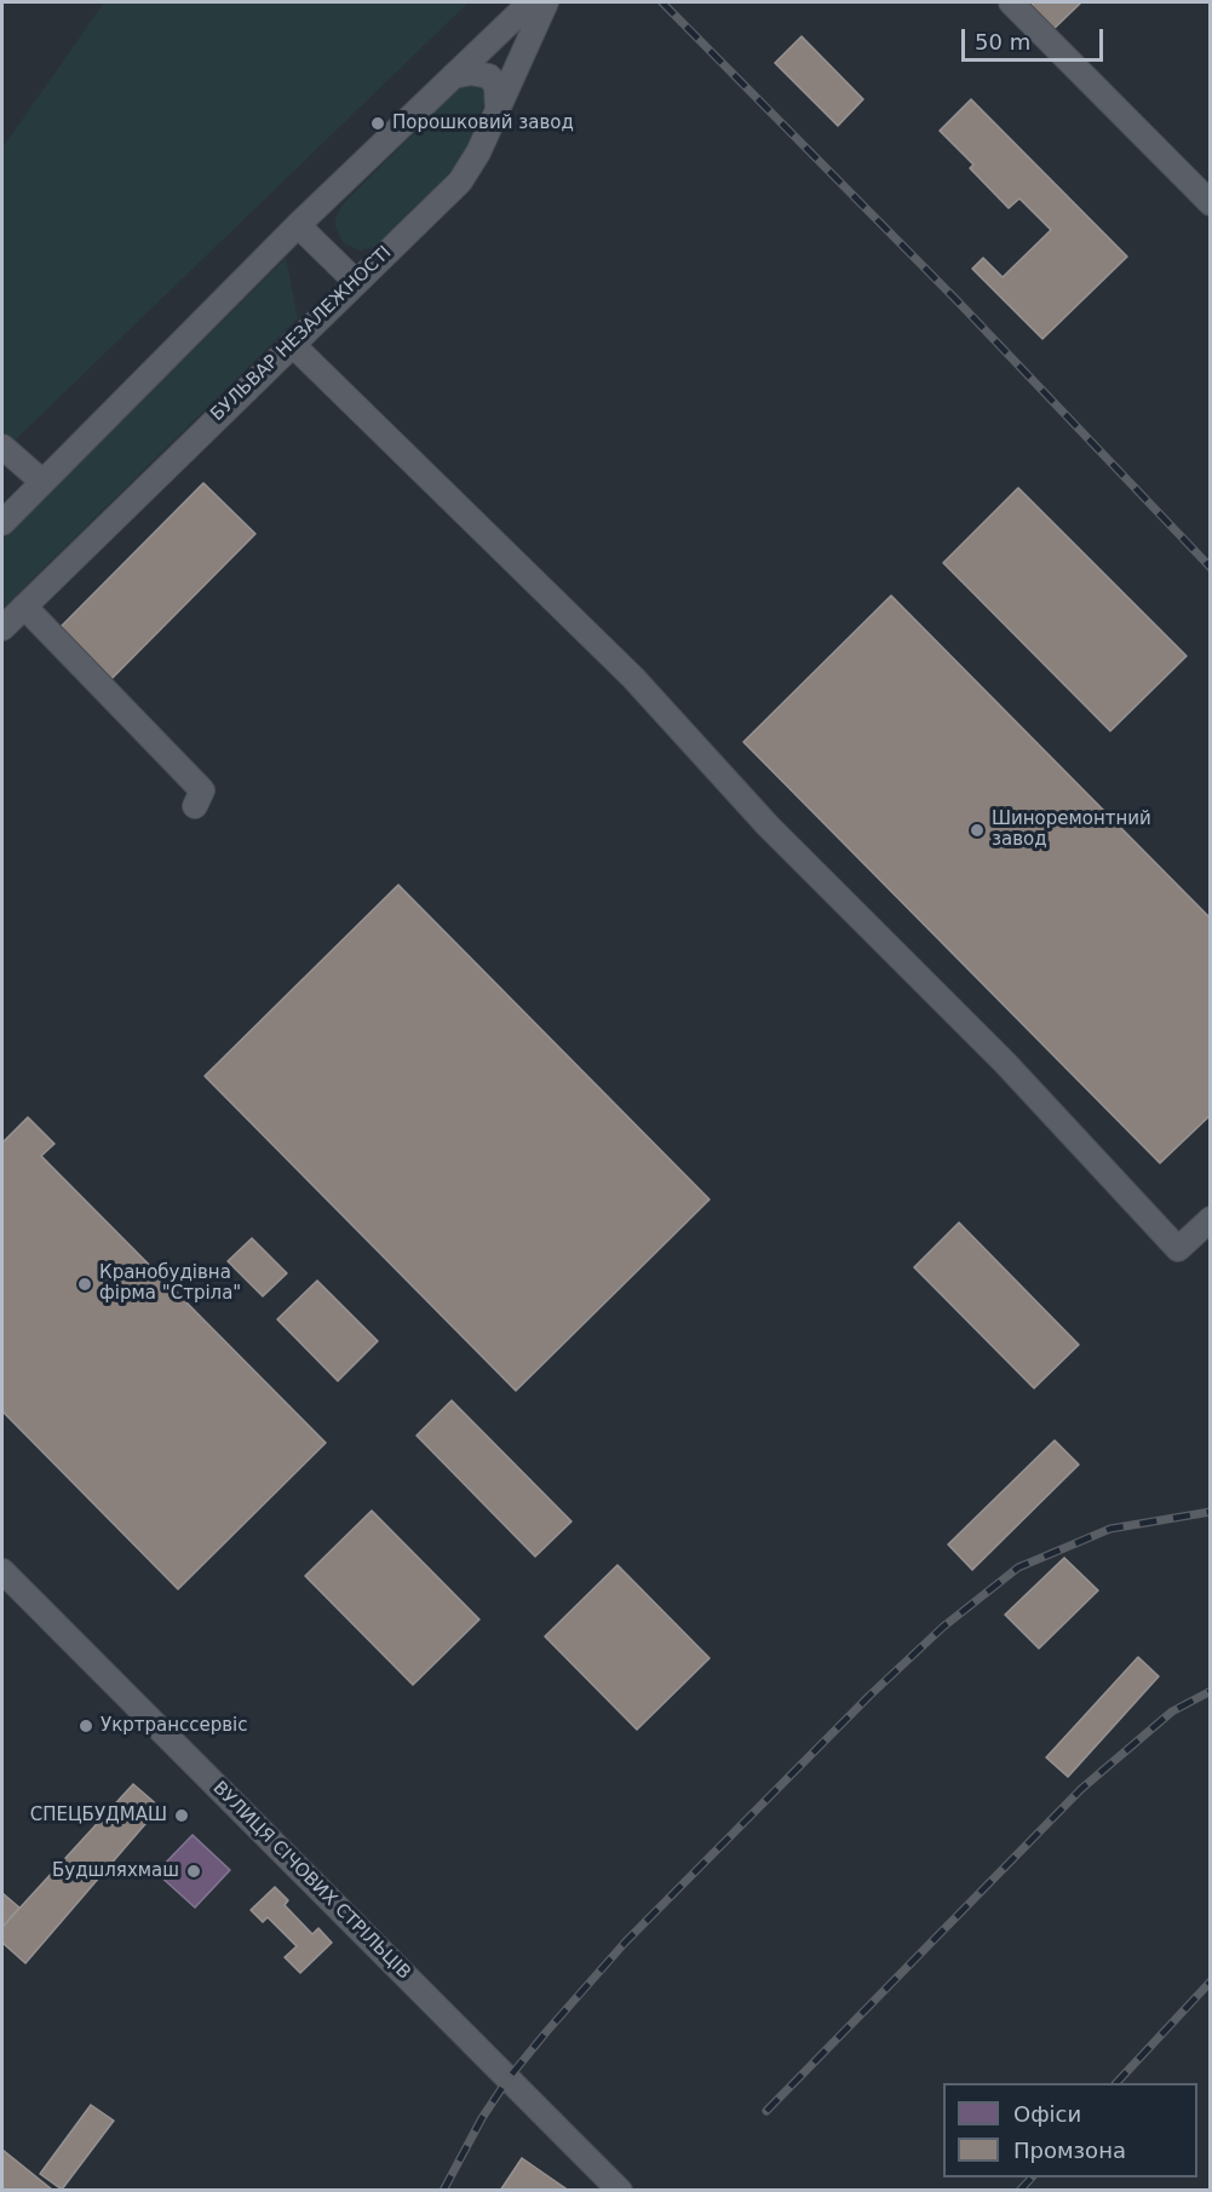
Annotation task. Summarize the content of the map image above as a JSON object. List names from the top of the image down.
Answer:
{
  "streets": {
    "street": ["БУЛЬВАР НЕЗАЛЕЖНОСТІ", "ВУЛИЦЯ СІЧОВИХ СТРІЛЬЦІВ"]
  },
  "places": [
    "Порошковий завод",
    "Шиноремонтний завод",
    "Кранобудівна фірма \"Стріла\"",
    "Укртранссервіс",
    "СПЕЦБУДМАШ",
    "Будшляхмаш"
  ],
  "legend": ["Офіси", "Промзона"],
  "scale_bar": "50 m"
}
